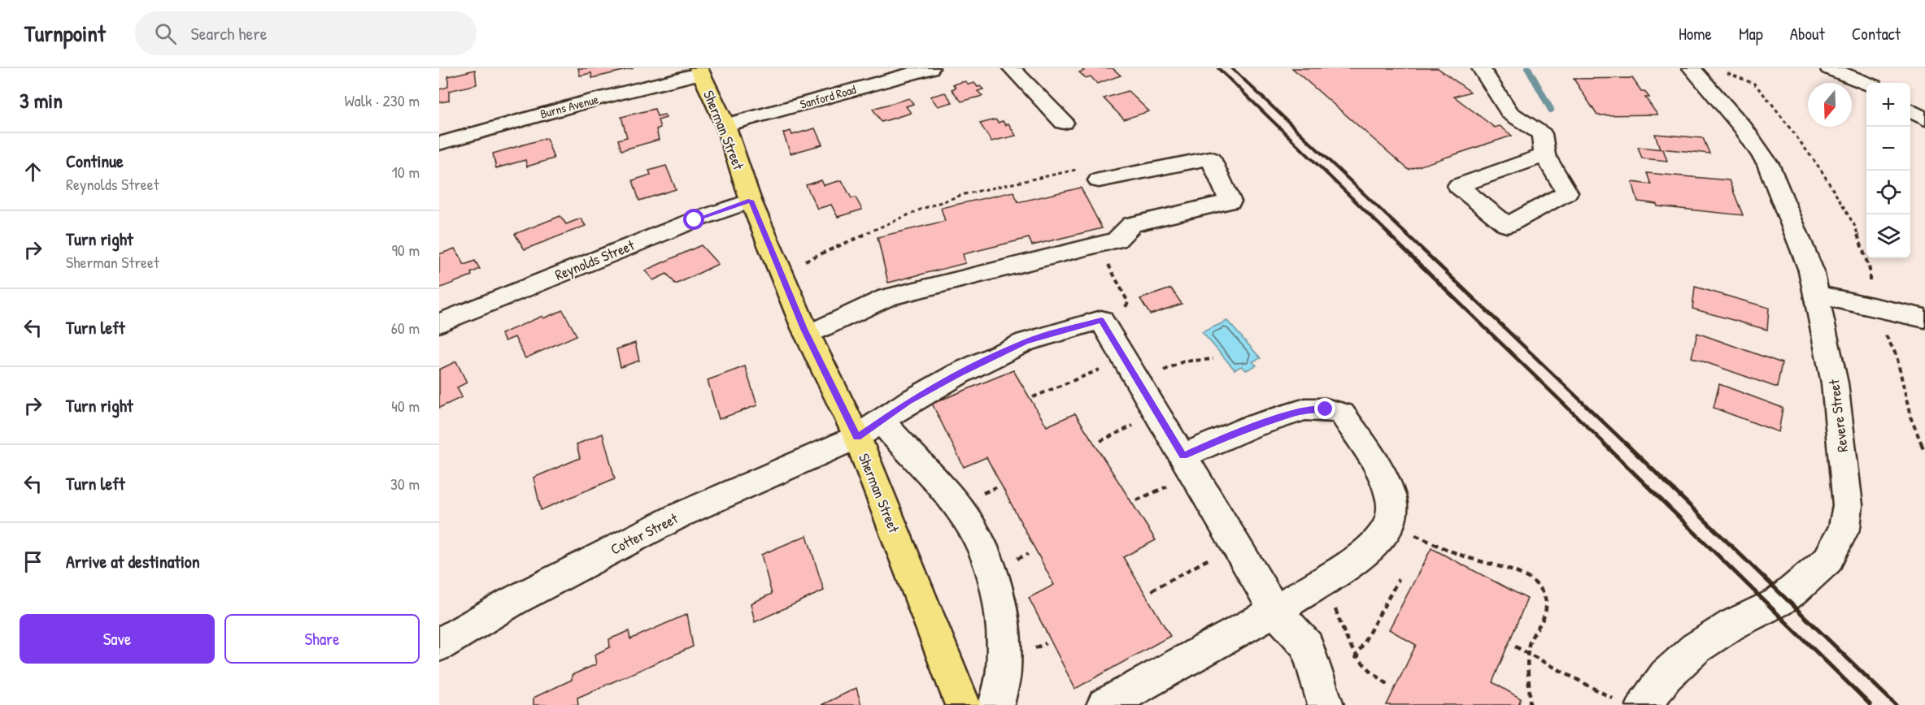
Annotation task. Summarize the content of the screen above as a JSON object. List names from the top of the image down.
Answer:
{
  "streets": {
    "main road": ["Sherman Street"],
    "street": [
      "Sanford Road",
      "Burns Avenue",
      "Reynolds Street",
      "Revere Street",
      "Cotter Street"
    ]
  },
  "crossings": [
    ["Sanford Road", "Sherman Street"],
    ["Burns Avenue", "Sherman Street"],
    ["Sherman Street", "Reynolds Street"],
    ["Sherman Street", "Cotter Street"]
  ],
  "north": "bottom",
  "page": {
    "header": "Turnpoint",
    "search": "Search here",
    "nav": [
      "Home",
      "Map",
      "About",
      "Contact"
    ],
    "heading": ["3 min", "Walk · 230 m"],
    "map_buttons": ["+", "−"],
    "list": [
      ["Continue", "Reynolds Street", "10 m"],
      ["Turn right", "Sherman Street", "90 m"],
      ["Turn left", "60 m"],
      ["Turn right", "40 m"],
      ["Turn left", "30 m"],
      "Arrive at destination"
    ],
    "buttons": ["Save", "Share"]
  }
}
